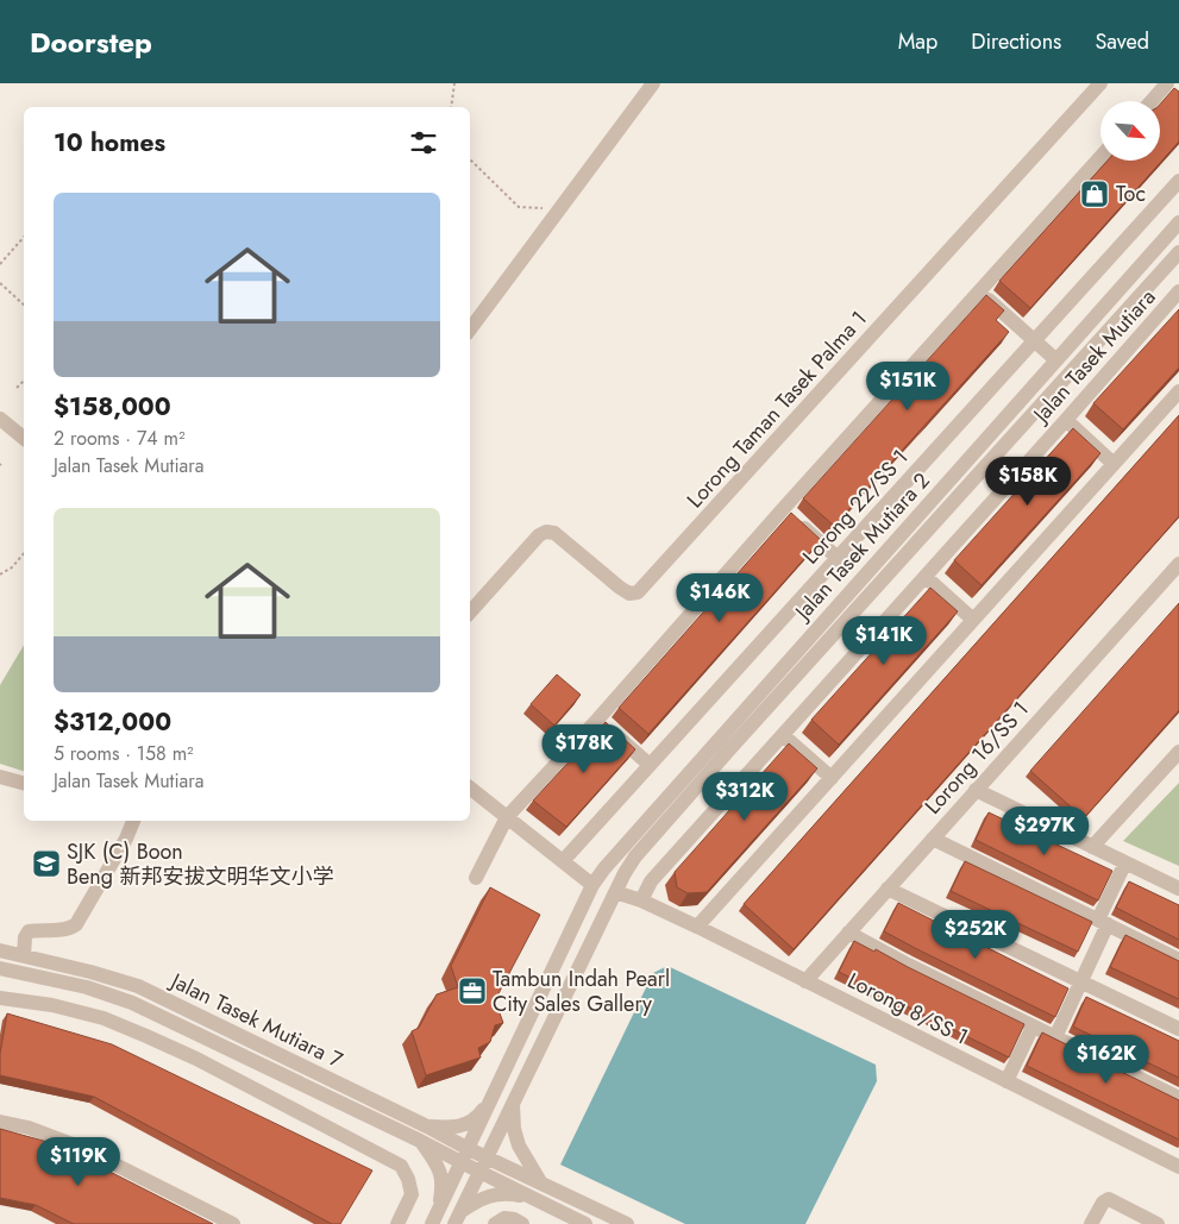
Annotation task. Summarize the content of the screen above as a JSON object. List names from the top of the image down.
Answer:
{
  "streets": {
    "street": [
      "Jalan Tasek Mutiara",
      "Lorong Taman Tasek Palma 1",
      "Lorong 22/SS 1",
      "Jalan Tasek Mutiara 2",
      "Lorong 16/SS 1",
      "Lorong 8/SS 1",
      "Jalan Tasek Mutiara 7"
    ]
  },
  "crossings": [
    ["Jalan Tasek Mutiara", "Lorong 8/SS 1"],
    ["Jalan Tasek Mutiara 2", "Lorong 8/SS 1"],
    ["Jalan Tasek Mutiara 2", "Jalan Tasek Mutiara 7"],
    ["Lorong 16/SS 1", "Lorong 8/SS 1"]
  ],
  "places": {
    "shop": ["Toc"],
    "school or university": ["SJK (C) Boon Beng 新邦安拔文明华文小学"],
    "office": ["Tambun Indah Pearl City Sales Gallery"]
  },
  "north": "bottom right",
  "page": {
    "header": "Doorstep",
    "nav": ["Map", "Directions", "Saved"],
    "heading": "10 homes",
    "list": [
      {
        "name": "$158,000",
        "note": "2 rooms · 74 m² · Jalan Tasek Mutiara"
      },
      {
        "name": "$312,000",
        "note": "5 rooms · 158 m² · Jalan Tasek Mutiara"
      }
    ],
    "price": [
      "$151K",
      "$158K",
      "$146K",
      "$141K",
      "$178K",
      "$312K",
      "$297K",
      "$252K",
      "$162K",
      "$119K"
    ]
  }
}
